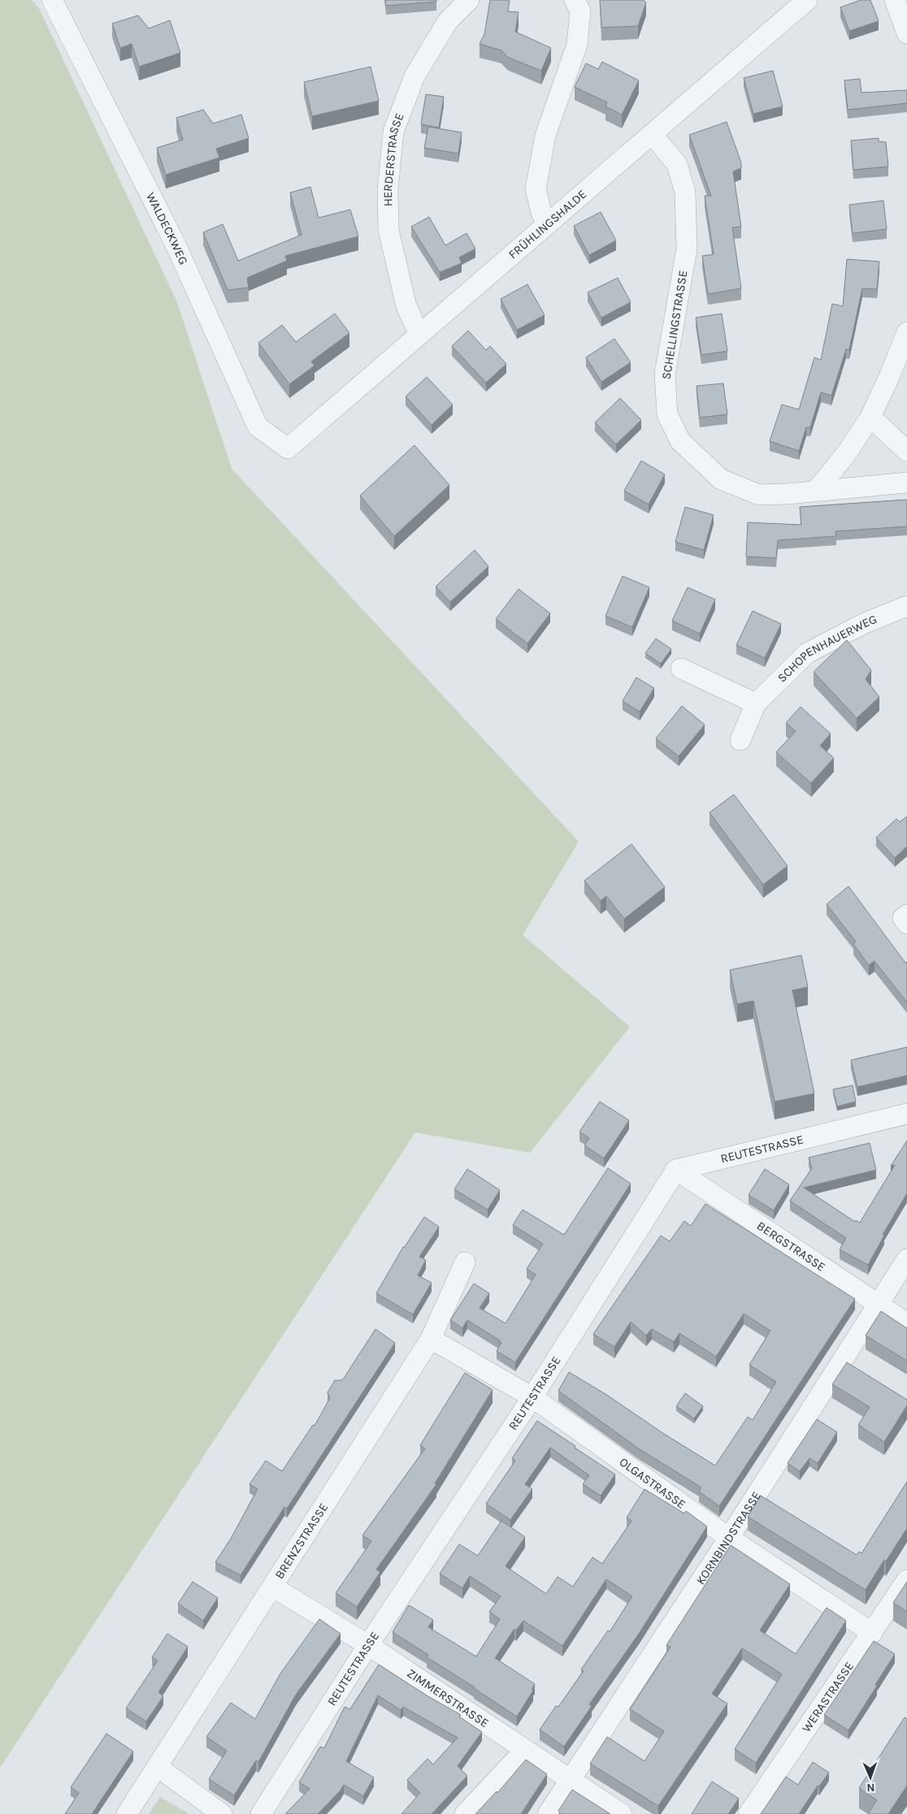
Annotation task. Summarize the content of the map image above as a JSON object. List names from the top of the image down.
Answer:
{
  "streets": {
    "street": [
      "HERDERSTRASSE",
      "FRÜHLINGSHALDE",
      "WALDECKWEG",
      "SCHELLINGSTRASSE",
      "SCHOPENHAUERWEG",
      "REUTESTRASSE",
      "BERGSTRASSE",
      "OLGASTRASSE",
      "KORNBINDSTRASSE",
      "BRENZSTRASSE",
      "WERASTRASSE",
      "ZIMMERSTRASSE"
    ]
  },
  "crossings": [
    ["HERDERSTRASSE", "FRÜHLINGSHALDE"],
    ["FRÜHLINGSHALDE", "WALDECKWEG"],
    ["FRÜHLINGSHALDE", "SCHELLINGSTRASSE"],
    ["REUTESTRASSE", "BERGSTRASSE"],
    ["REUTESTRASSE", "OLGASTRASSE"],
    ["REUTESTRASSE", "ZIMMERSTRASSE"],
    ["BERGSTRASSE", "KORNBINDSTRASSE"],
    ["OLGASTRASSE", "KORNBINDSTRASSE"],
    ["OLGASTRASSE", "BRENZSTRASSE"],
    ["OLGASTRASSE", "WERASTRASSE"],
    ["KORNBINDSTRASSE", "ZIMMERSTRASSE"],
    ["BRENZSTRASSE", "ZIMMERSTRASSE"]
  ],
  "north": "bottom"
}
